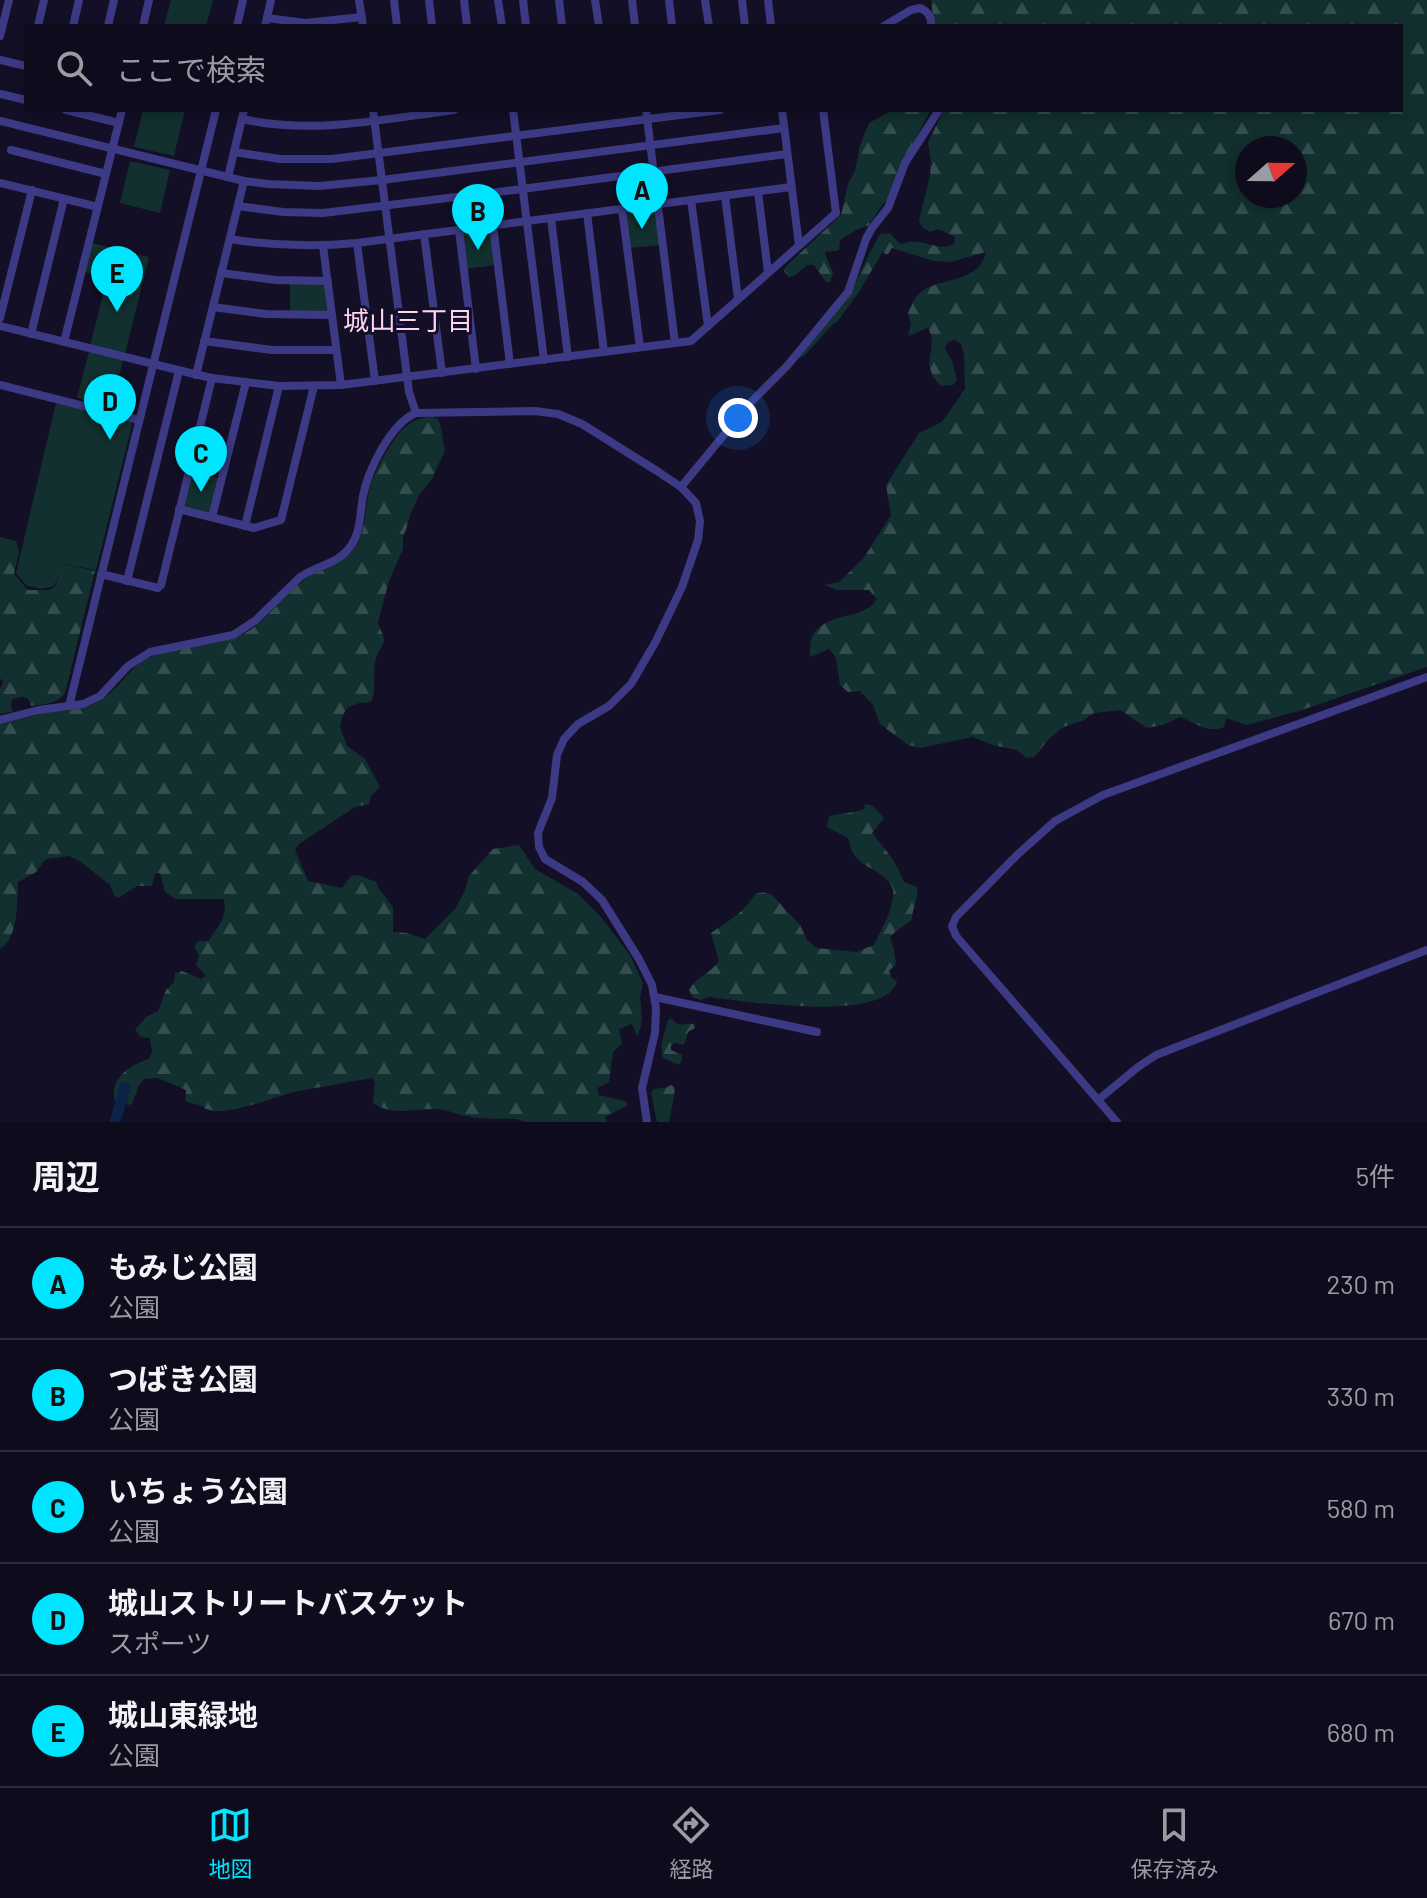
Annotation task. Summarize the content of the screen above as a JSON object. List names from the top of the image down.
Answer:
{
  "districts": ["城山三丁目"],
  "north": "right",
  "page": {
    "search": "ここで検索",
    "pins": [
      "A",
      "B",
      "E",
      "D",
      "C"
    ],
    "heading": ["周辺", "5件"],
    "list": [
      {
        "mark": "A",
        "name": "もみじ公園",
        "note": "公園",
        "value": "230 m"
      },
      {
        "mark": "B",
        "name": "つばき公園",
        "note": "公園",
        "value": "330 m"
      },
      {
        "mark": "C",
        "name": "いちょう公園",
        "note": "公園",
        "value": "580 m"
      },
      {
        "mark": "D",
        "name": "城山ストリートバスケット",
        "note": "スポーツ",
        "value": "670 m"
      },
      {
        "mark": "E",
        "name": "城山東緑地",
        "note": "公園",
        "value": "680 m"
      }
    ],
    "nav": ["地図", "経路", "保存済み"]
  }
}
